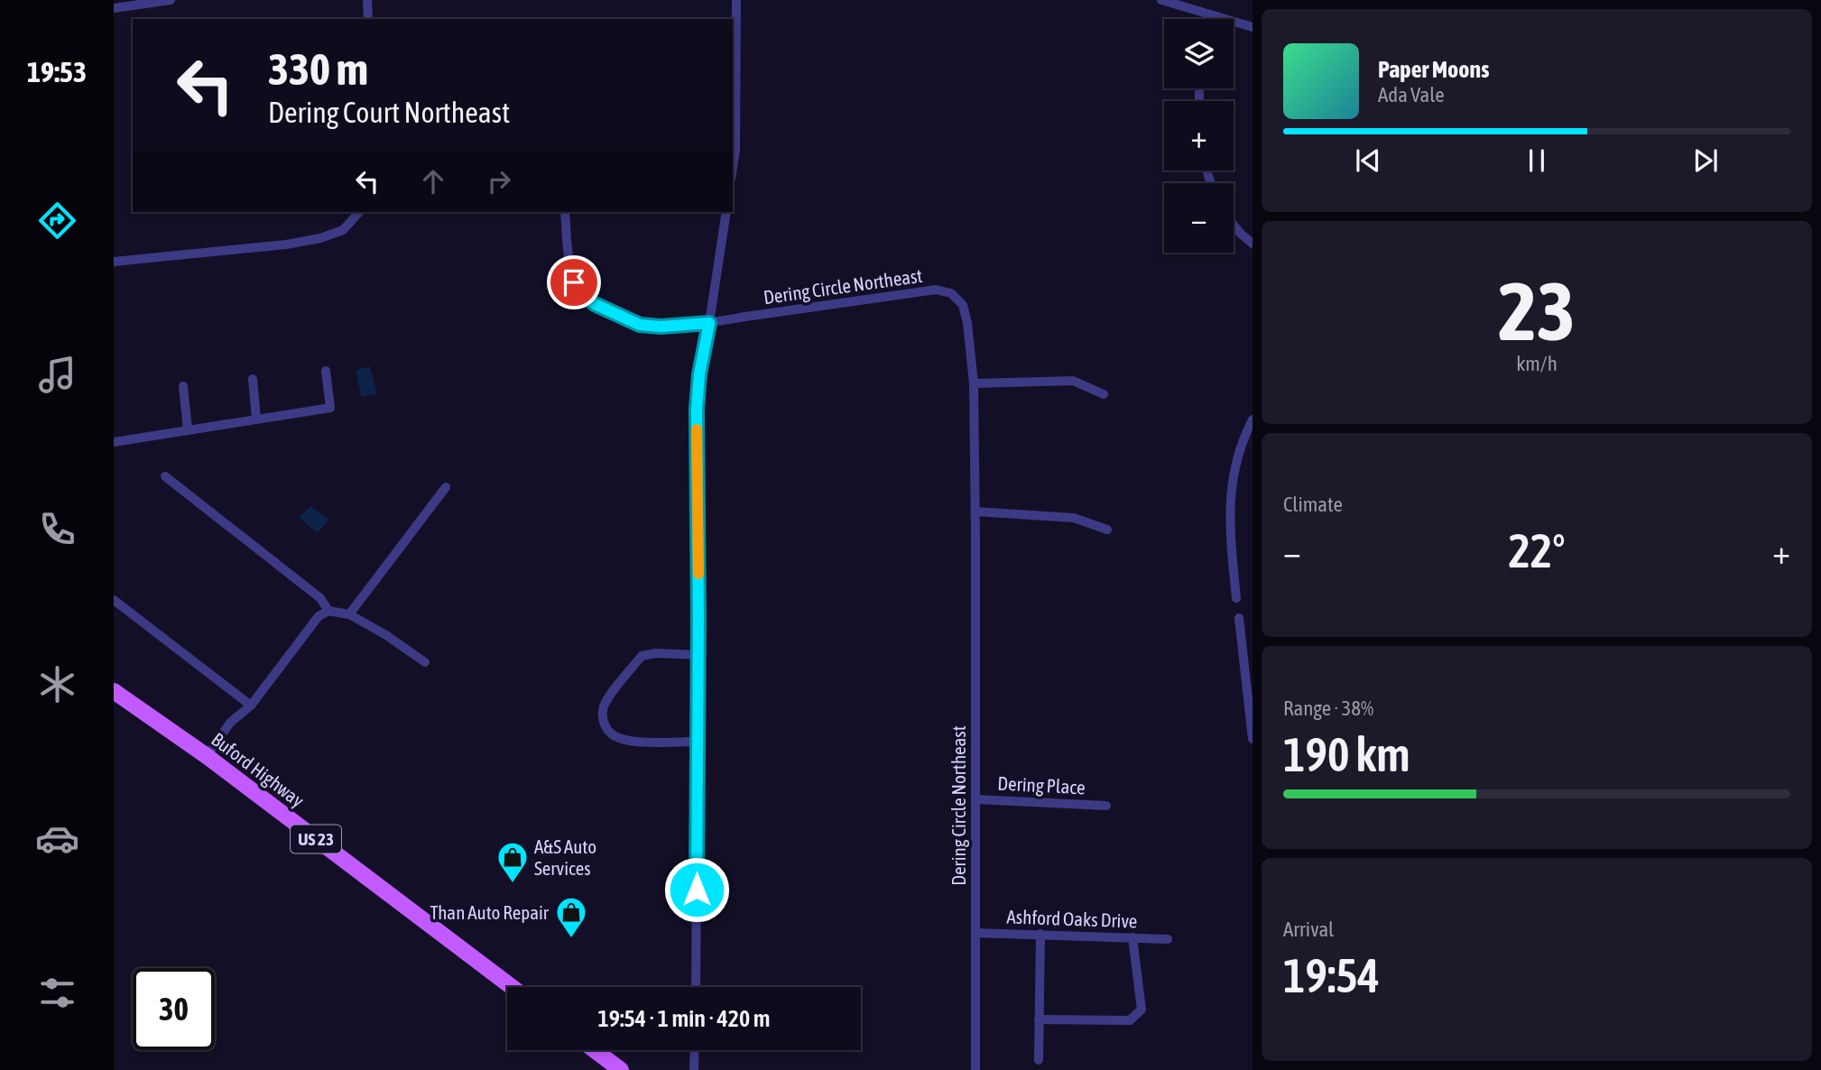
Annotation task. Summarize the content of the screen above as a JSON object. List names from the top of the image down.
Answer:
{
  "streets": {
    "main road": ["Buford Highway", "US 23"],
    "street": ["Dering Circle Northeast", "Dering Place", "Ashford Oaks Drive"]
  },
  "crossings": [
    ["Dering Circle Northeast", "Dering Place"],
    ["Dering Circle Northeast", "Ashford Oaks Drive"]
  ],
  "places": {
    "shop": ["A&S Auto Services", "Than Auto Repair"]
  },
  "page": {
    "tabs": "19:53",
    "map_buttons": ["+", "−"],
    "turn": ["330 m", "Dering Court Northeast"],
    "song": ["Paper Moons", "Ada Vale"],
    "tile": [
      ["23", "km/h"],
      "Climate",
      ["Range · 38%", "190 km"],
      ["Arrival", "19:54"]
    ],
    "heat": ["−", "22°", "+"],
    "limit": "30",
    "trip": "19:54 · 1 min · 420 m"
  }
}
